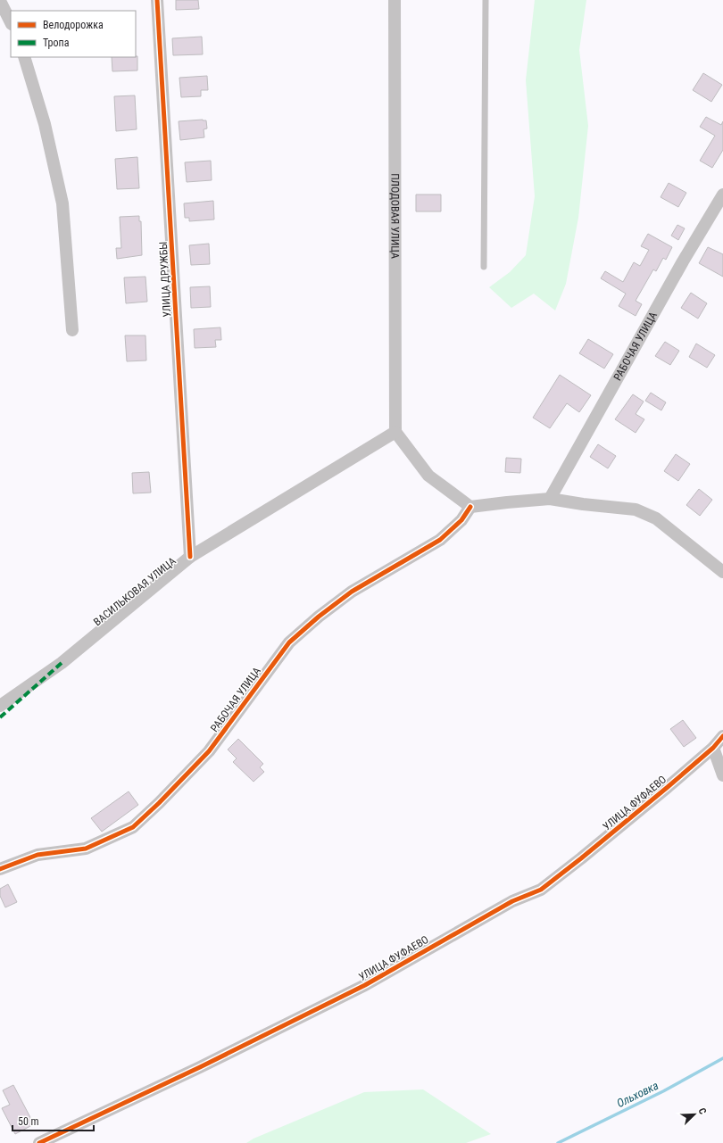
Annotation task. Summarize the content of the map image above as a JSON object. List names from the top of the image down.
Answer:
{
  "streets": {
    "street": [
      "ПЛОДОВАЯ УЛИЦА",
      "УЛИЦА ДРУЖБЫ",
      "РАБОЧАЯ УЛИЦА",
      "ВАСИЛЬКОВАЯ УЛИЦА",
      "УЛИЦА ФУФАЕВО"
    ]
  },
  "crossings": [
    ["ПЛОДОВАЯ УЛИЦА", "ВАСИЛЬКОВАЯ УЛИЦА"],
    ["УЛИЦА ДРУЖБЫ", "ВАСИЛЬКОВАЯ УЛИЦА"]
  ],
  "water": ["Ольховка"],
  "legend": ["Велодорожка", "Тропа"],
  "scale_bar": "50 m",
  "north": "top right"
}
